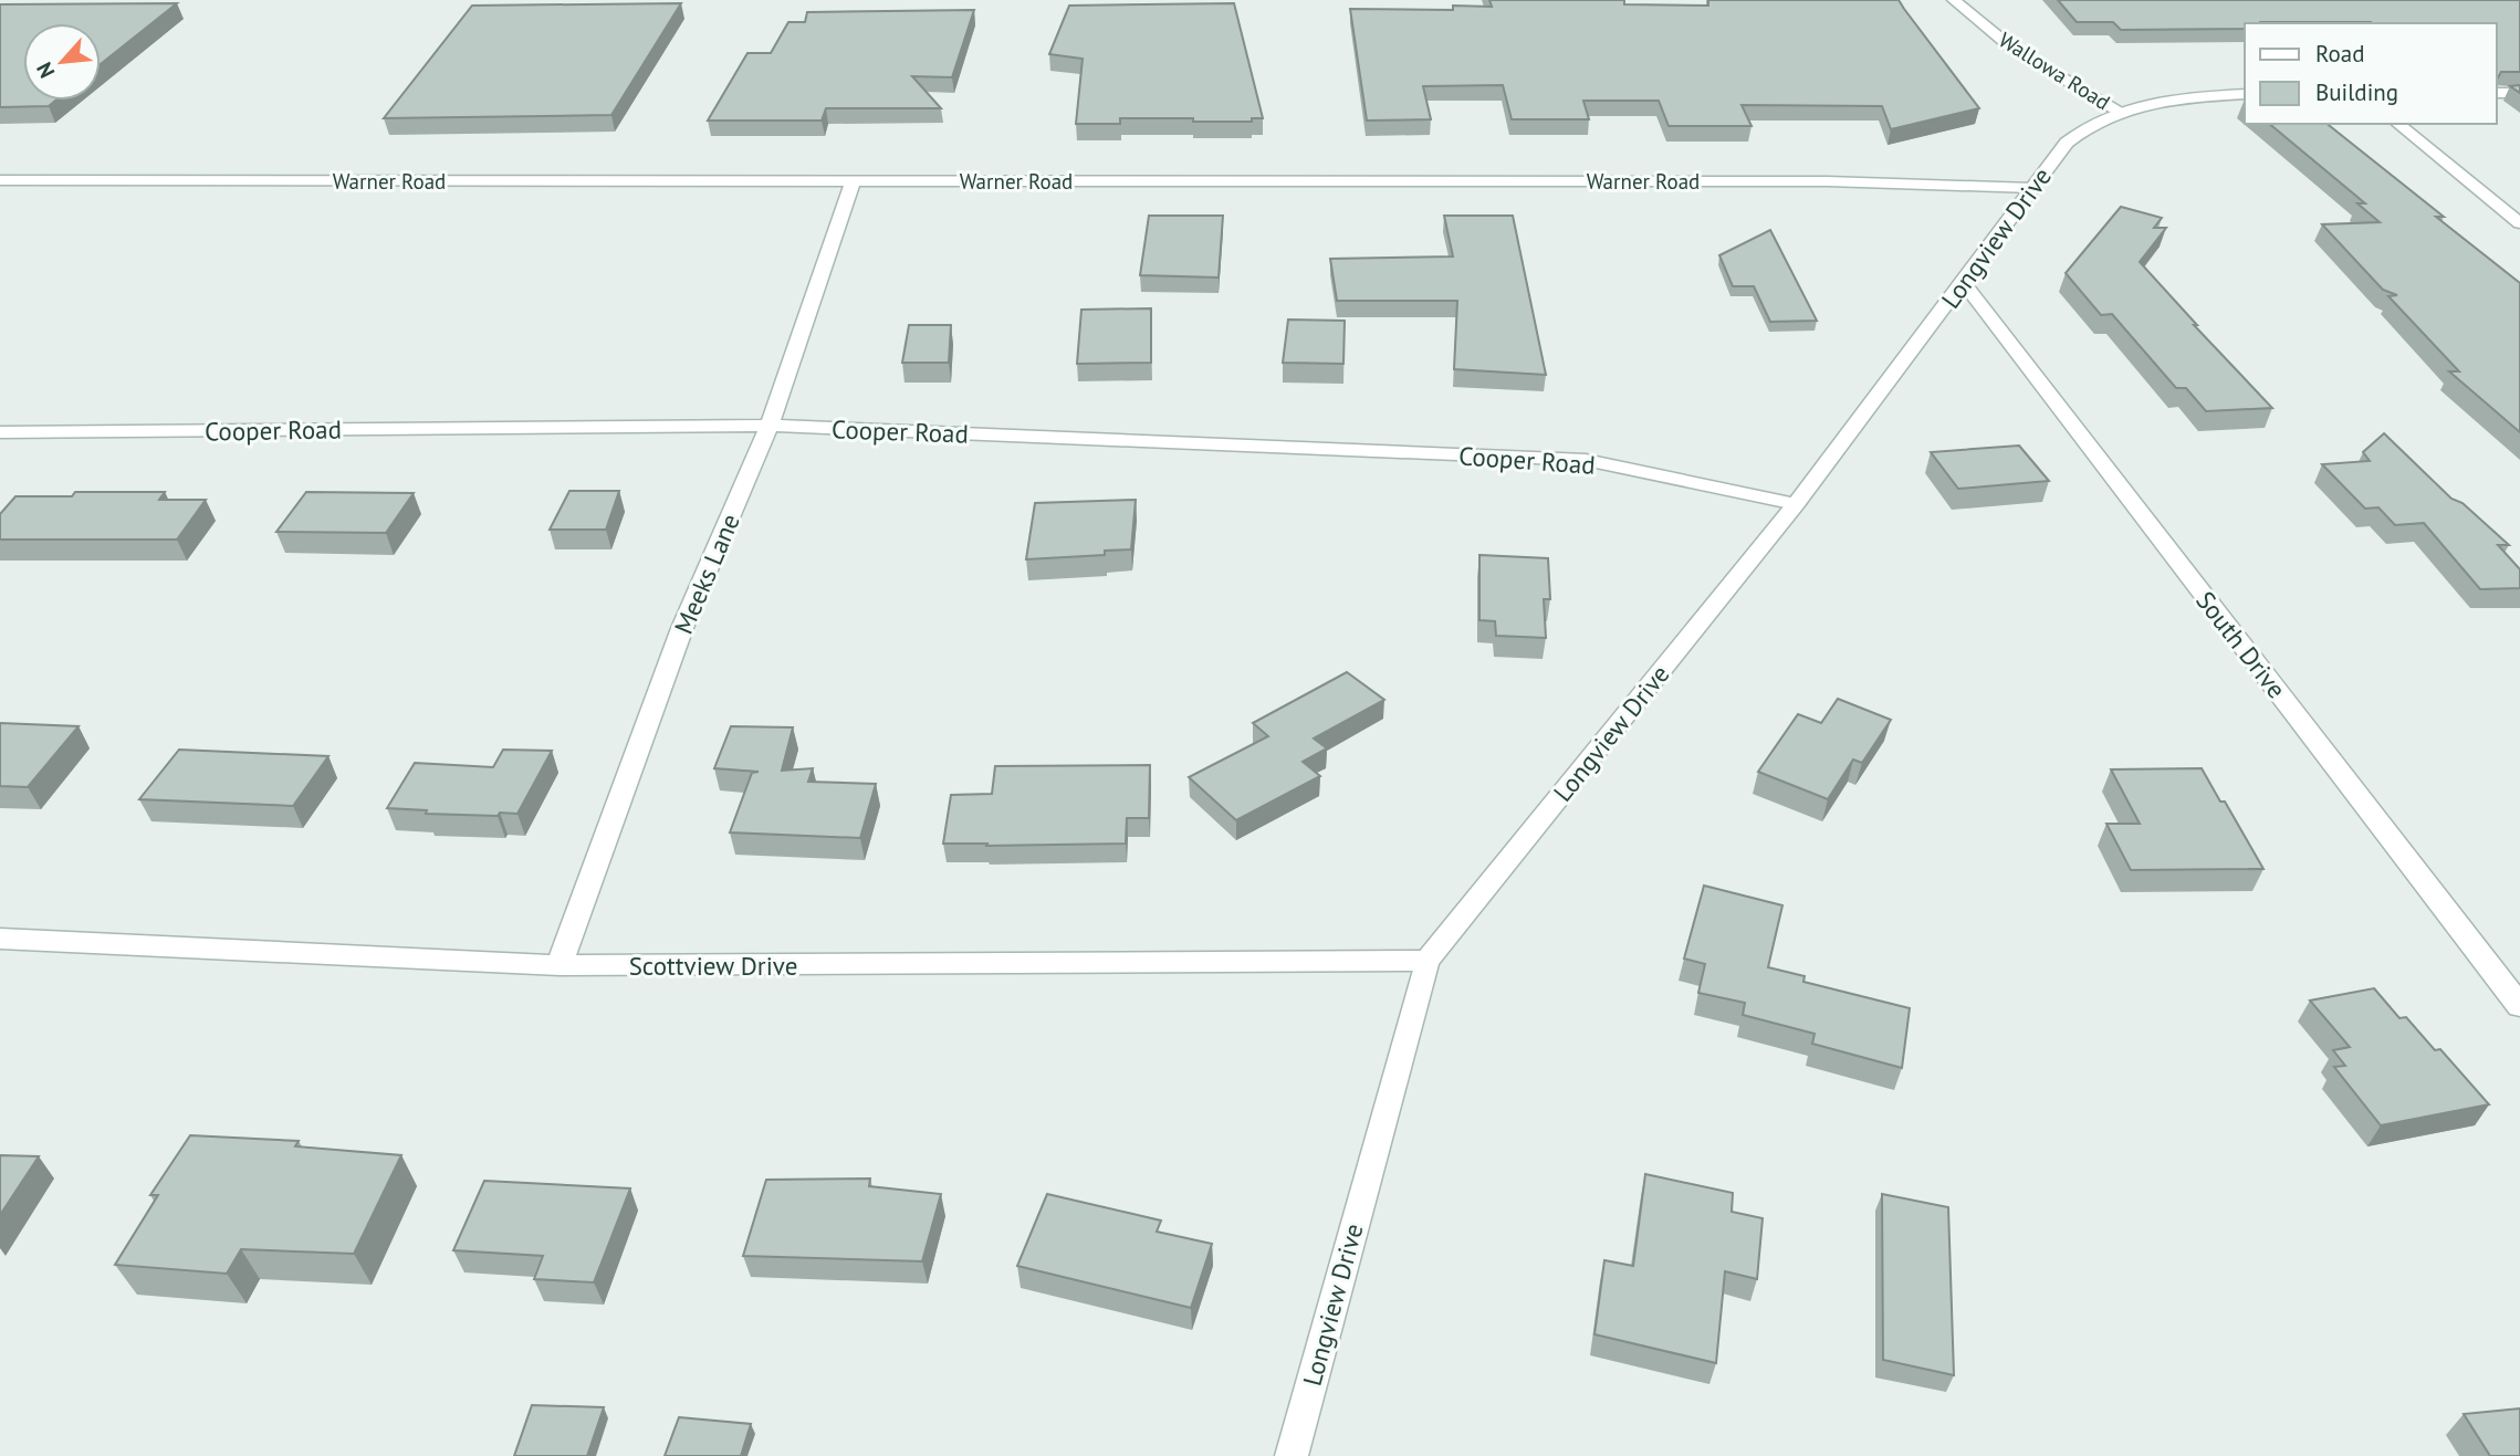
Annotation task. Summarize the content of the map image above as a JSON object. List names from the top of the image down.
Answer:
{
  "streets": {
    "street": [
      "Wallowa Road",
      "Warner Road",
      "Longview Drive",
      "Cooper Road",
      "Meeks Lane",
      "South Drive",
      "Scottview Drive"
    ]
  },
  "crossings": [
    ["Wallowa Road", "Longview Drive"],
    ["Warner Road", "Longview Drive"],
    ["Warner Road", "Meeks Lane"],
    ["Longview Drive", "Cooper Road"],
    ["Longview Drive", "South Drive"],
    ["Longview Drive", "Scottview Drive"],
    ["Cooper Road", "Meeks Lane"],
    ["Meeks Lane", "Scottview Drive"]
  ],
  "legend": ["Road", "Building"],
  "north": "bottom left"
}
